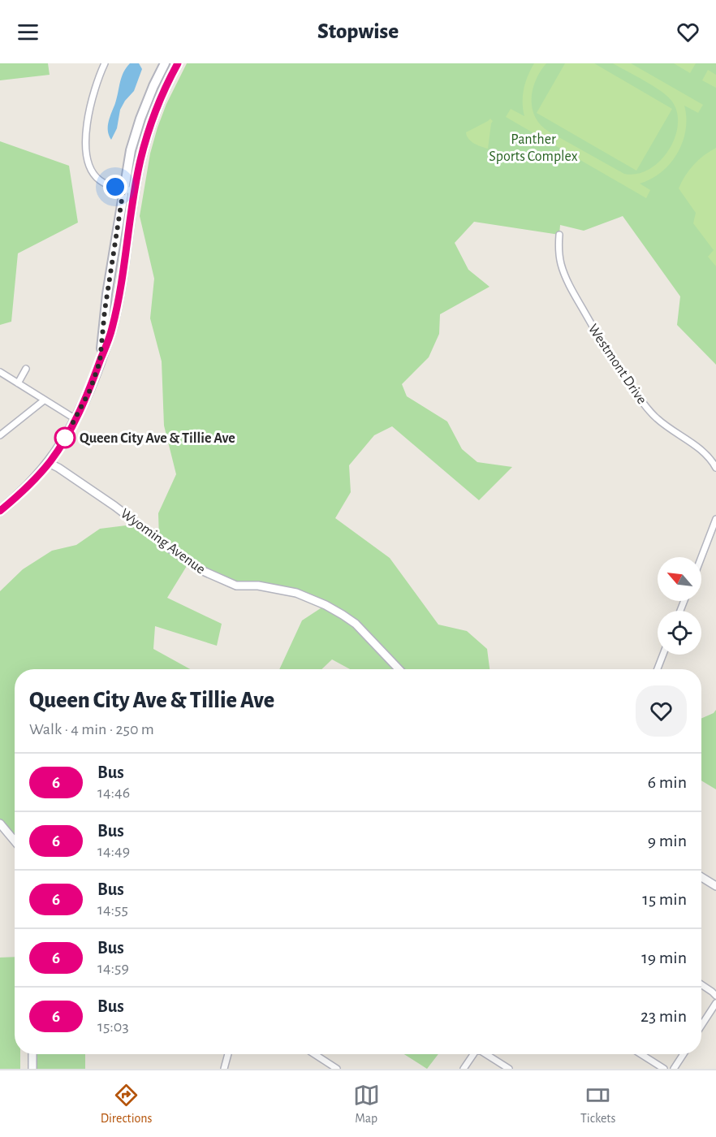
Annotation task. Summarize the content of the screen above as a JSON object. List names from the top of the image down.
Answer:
{
  "streets": {
    "street": ["Westmont Drive", "Wyoming Avenue"]
  },
  "parks": ["Panther Sports Complex"],
  "places": ["Queen City Ave & Tillie Ave"],
  "lines": ["bus line 6"],
  "north": "top left",
  "page": {
    "header": "Stopwise",
    "heading": ["Queen City Ave & Tillie Ave", "Walk · 4 min · 250 m"],
    "list": [
      {
        "mark": "6",
        "name": "Bus",
        "note": "14:46",
        "value": "6 min"
      },
      {
        "mark": "6",
        "name": "Bus",
        "note": "14:49",
        "value": "9 min"
      },
      {
        "mark": "6",
        "name": "Bus",
        "note": "14:55",
        "value": "15 min"
      },
      {
        "mark": "6",
        "name": "Bus",
        "note": "14:59",
        "value": "19 min"
      },
      {
        "mark": "6",
        "name": "Bus",
        "note": "15:03",
        "value": "23 min"
      }
    ],
    "tabs": ["Directions", "Map", "Tickets"]
  }
}
